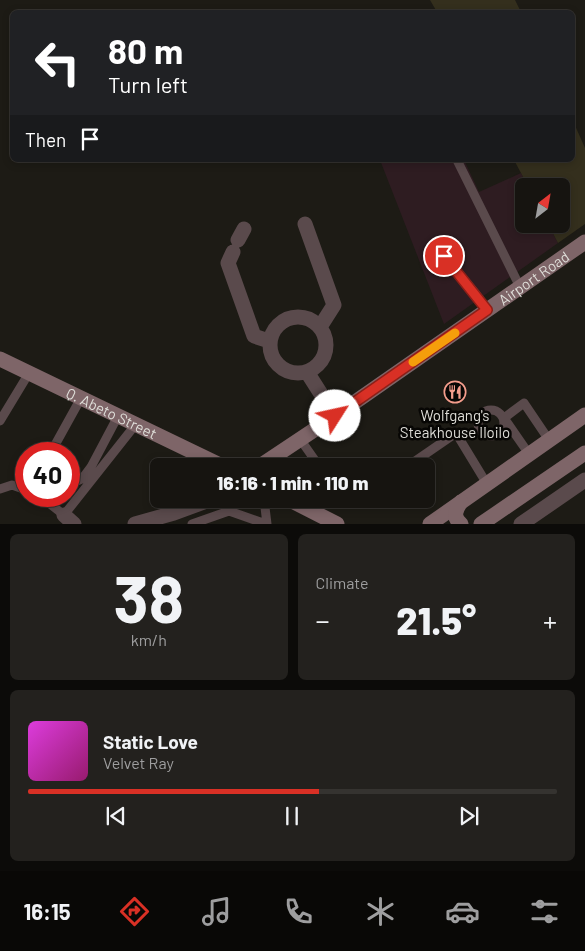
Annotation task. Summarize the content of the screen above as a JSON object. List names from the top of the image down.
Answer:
{
  "streets": {
    "main road": ["Airport Road", "Q. Abeto Street"]
  },
  "places": {
    "restaurant": ["Wolfgang's Steakhouse Iloilo"]
  },
  "north": "top right",
  "page": {
    "turn": ["80 m", "Turn left"],
    "then": "Then",
    "limit": "40",
    "trip": "16:16 · 1 min · 110 m",
    "tile": [
      ["38", "km/h"],
      "Climate"
    ],
    "heat": ["−", "21.5°", "+"],
    "song": ["Static Love", "Velvet Ray"],
    "tabs": "16:15"
  }
}
